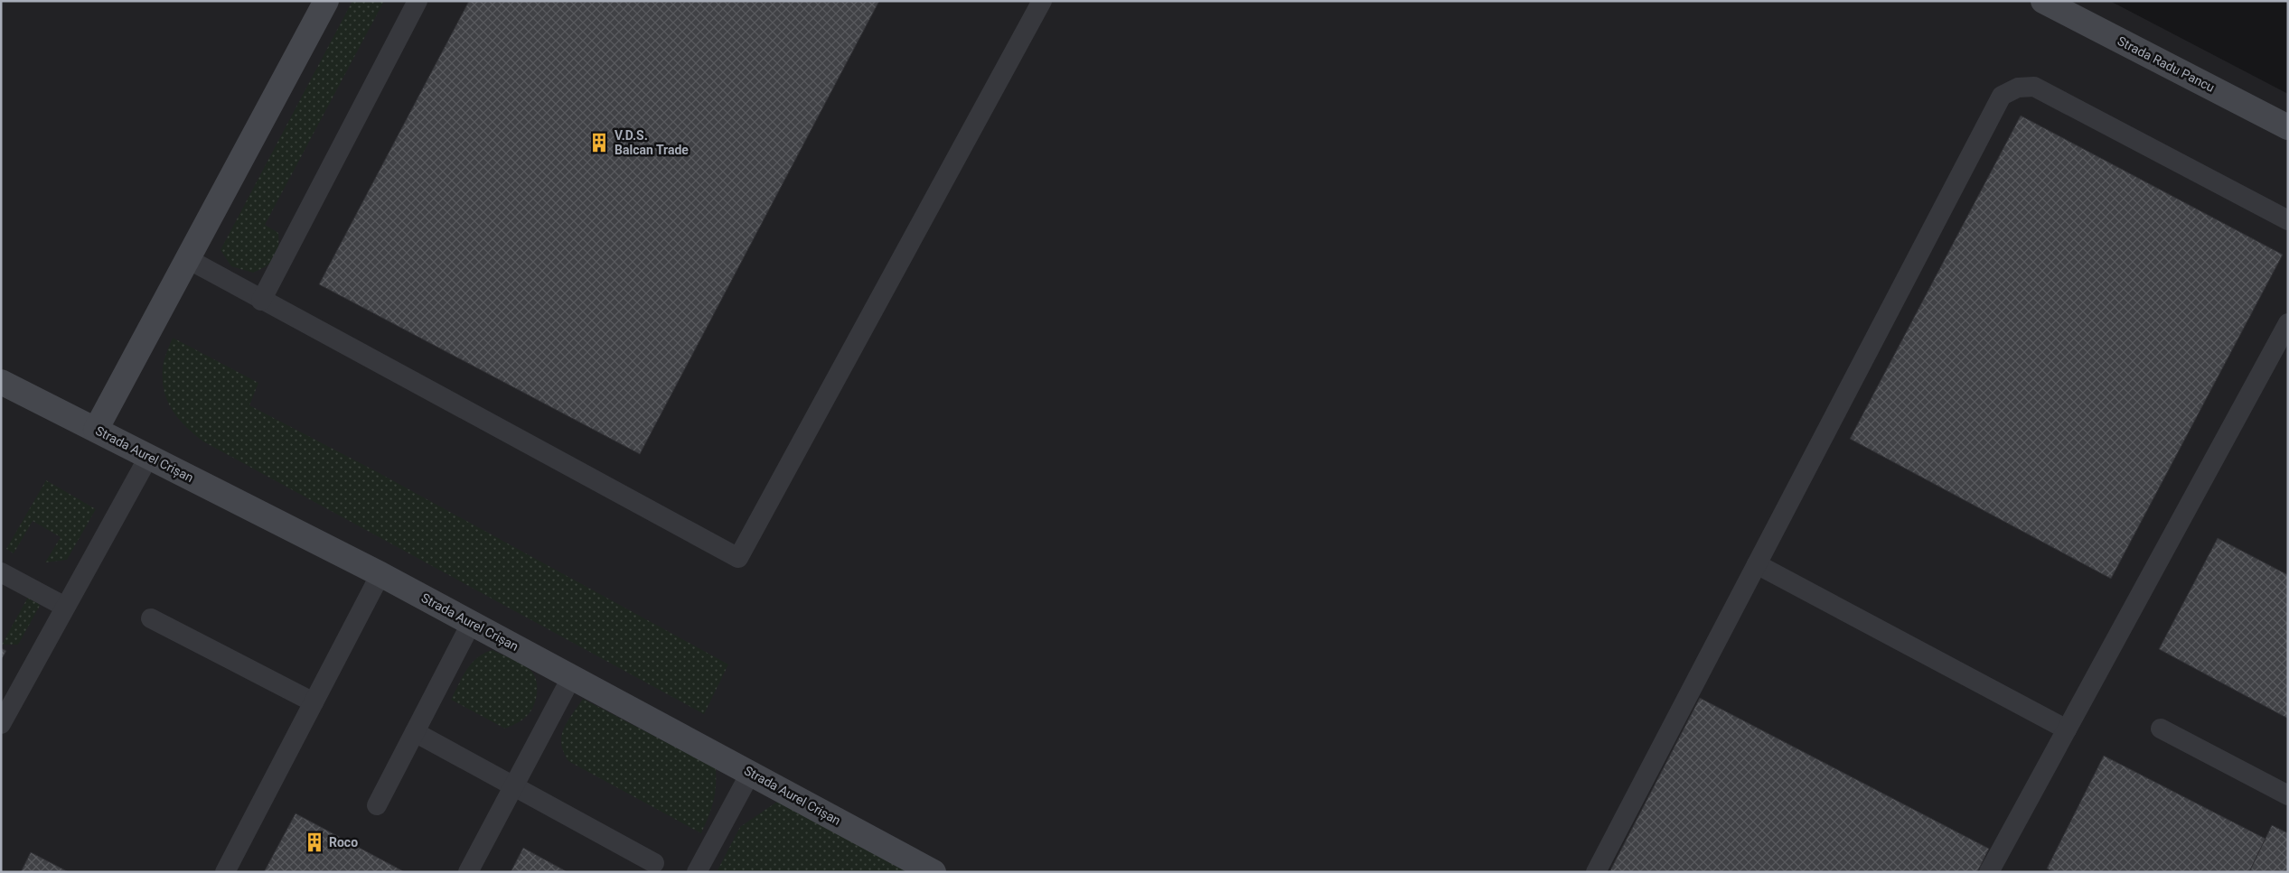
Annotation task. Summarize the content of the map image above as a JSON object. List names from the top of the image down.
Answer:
{
  "streets": {
    "main road": ["Strada Radu Pancu", "Strada Aurel Crișan"]
  },
  "places": {
    "building": ["V.D.S. Balcan Trade", "Roco"]
  }
}
